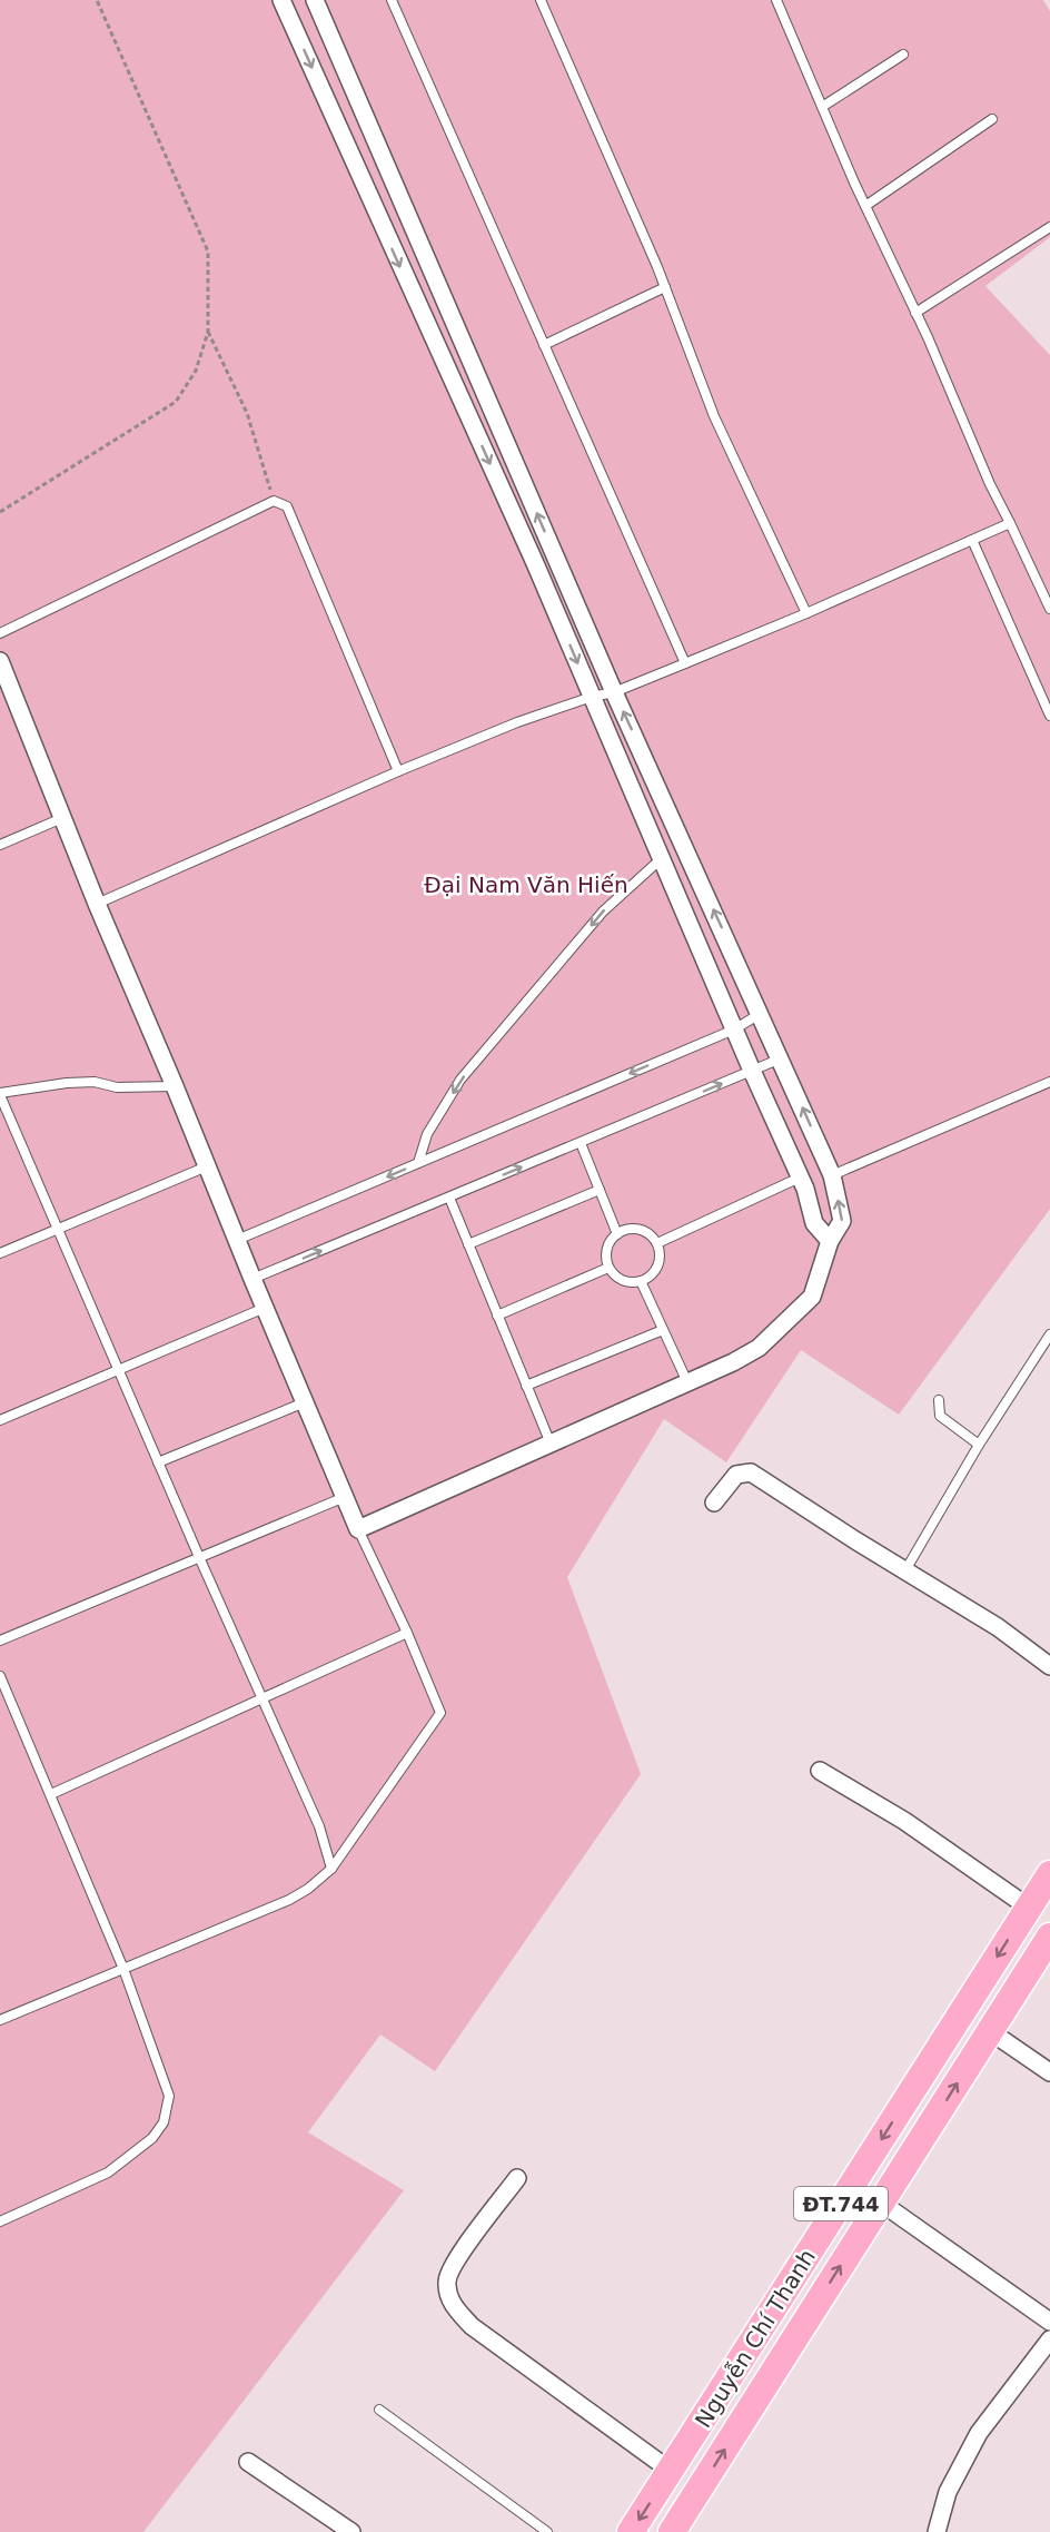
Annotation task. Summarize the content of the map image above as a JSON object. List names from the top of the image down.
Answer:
{
  "streets": {
    "main road": ["ĐT.744", "Nguyễn Chí Thanh"]
  },
  "parks": ["Đại Nam Văn Hiến"]
}
